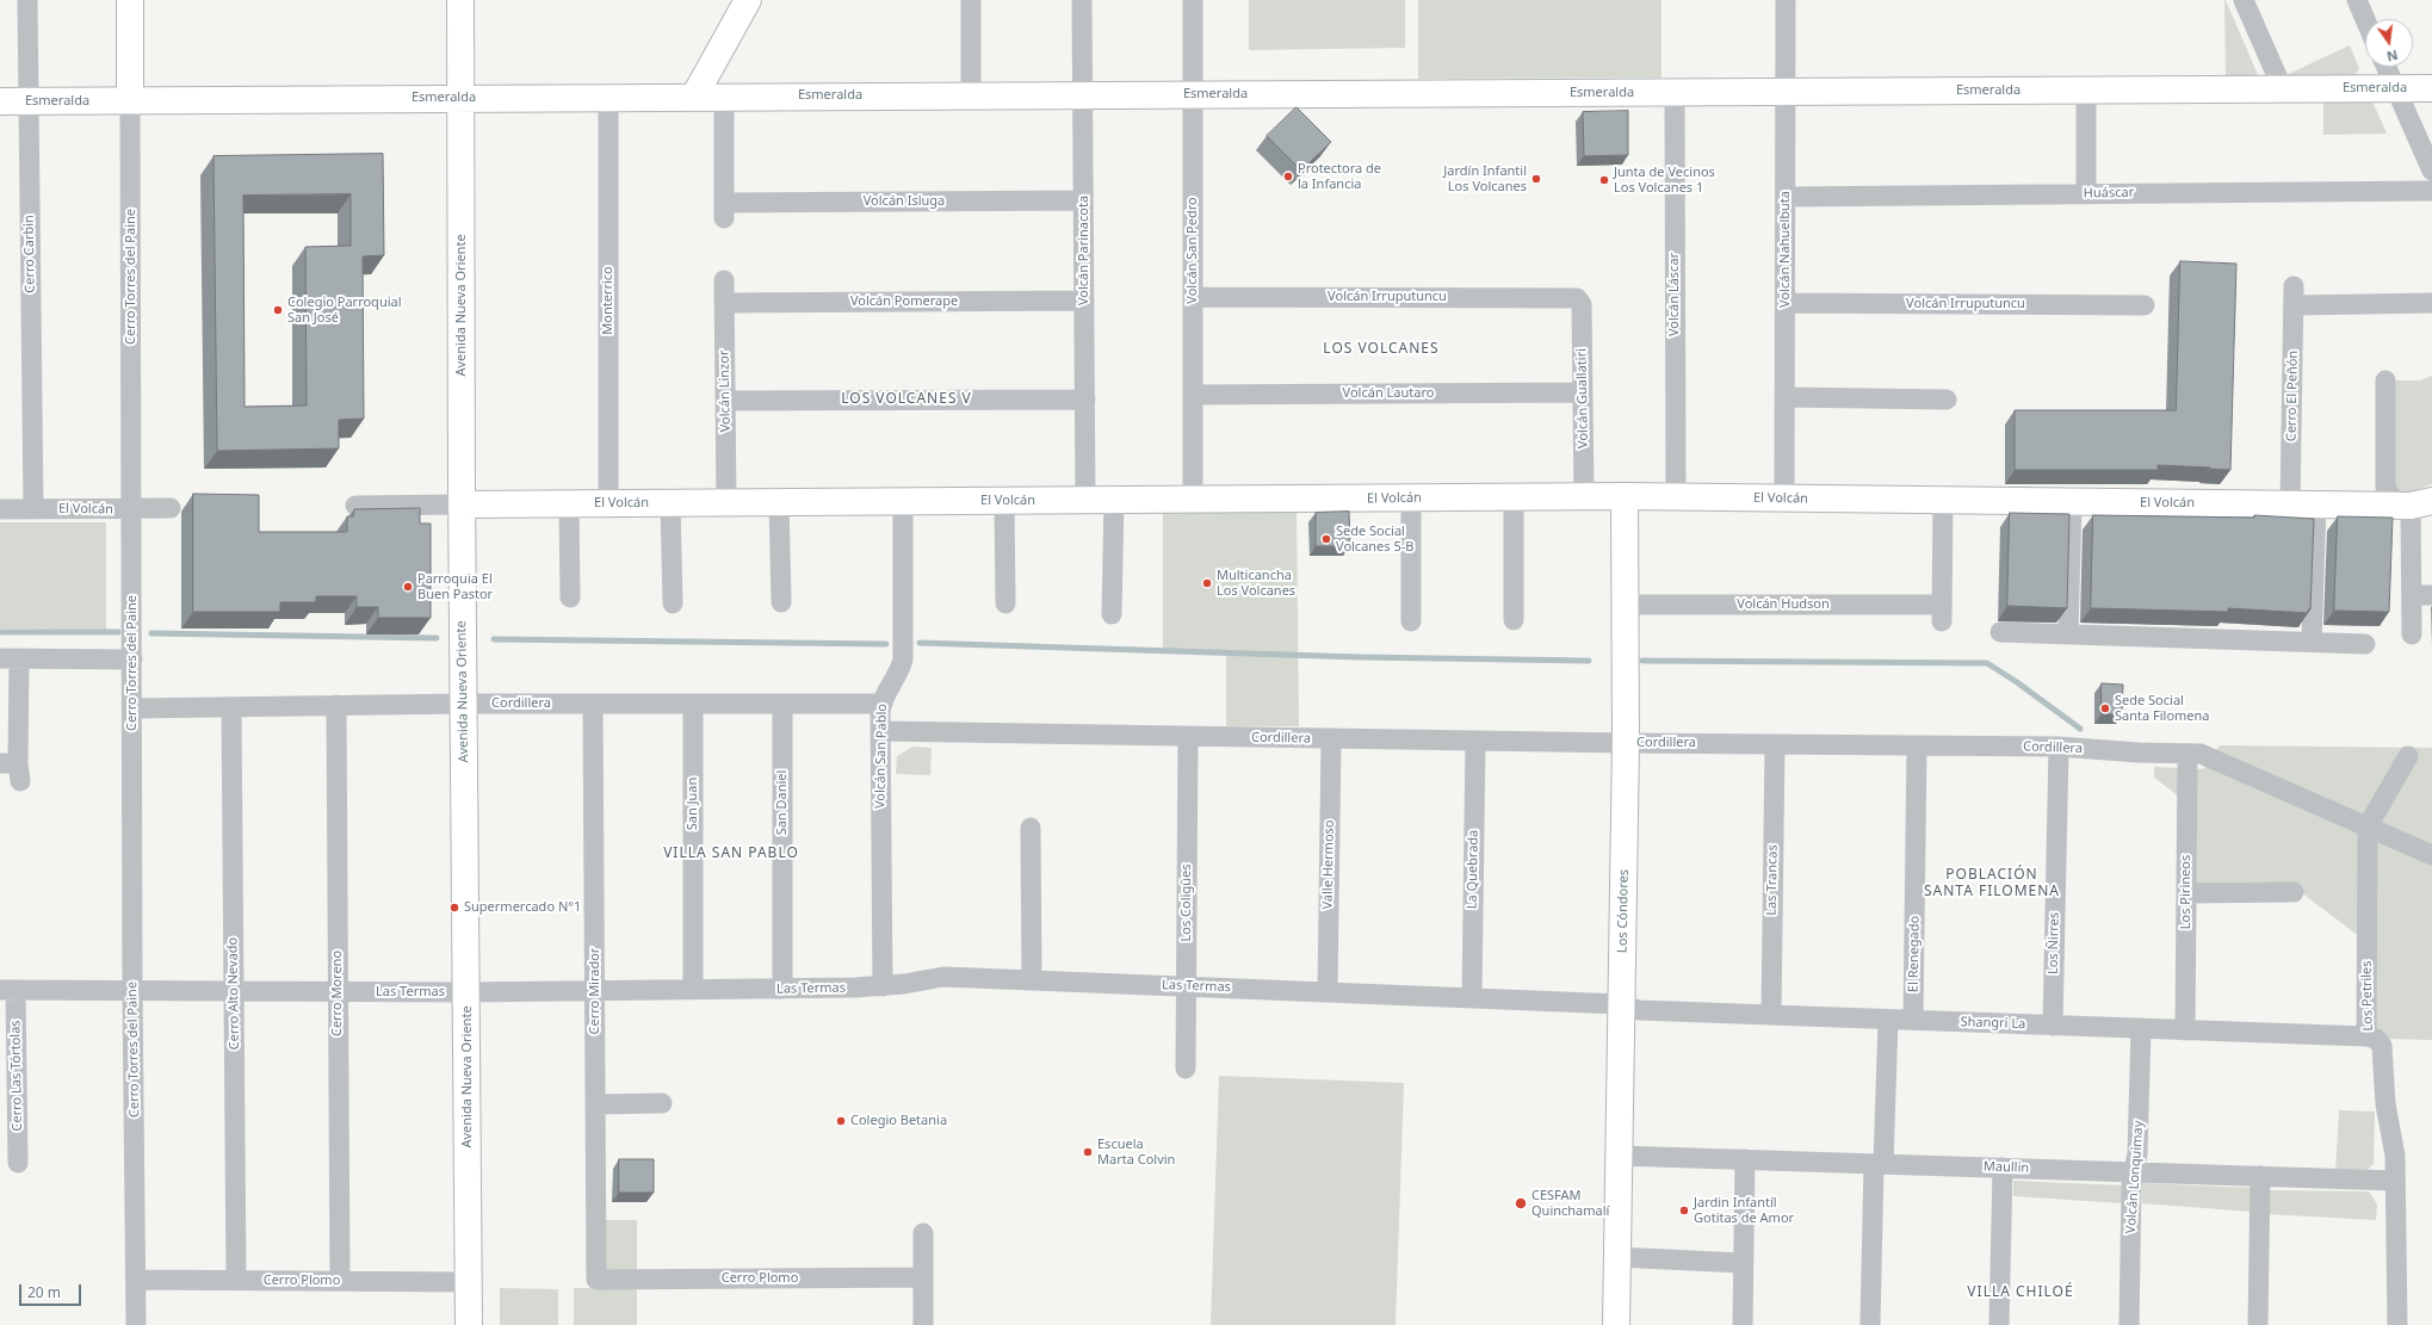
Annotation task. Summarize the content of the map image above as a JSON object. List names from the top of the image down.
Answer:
{
  "streets": {
    "street": [
      "Esmeralda",
      "Huáscar",
      "Volcán Isluga",
      "Volcán Nahuelbuta",
      "Volcán Parinacota",
      "Volcán San Pedro",
      "Cerro Carbin",
      "Cerro Torres del Paine",
      "Volcán Láscar",
      "Volcán Irruputuncu",
      "Monterrico",
      "Volcán Pomerape",
      "Avenida Nueva Oriente",
      "Volcán Linzor",
      "Volcán Lautaro",
      "Cerro El Peñón",
      "Volcán Guallatiri",
      "El Volcán",
      "Volcán Hudson",
      "Cordillera",
      "Volcán San Pablo",
      "San Daniel",
      "San Juan",
      "Valle Hermoso",
      "La Quebrada",
      "Las Trancas",
      "Los Pirineos",
      "Los Coligües",
      "Los Cóndores",
      "Los Ñirres",
      "El Renegado",
      "Las Termas",
      "Cerro Mirador",
      "Cerro Alto Nevado",
      "Cerro Moreno",
      "Los Petriles",
      "Shangri La",
      "Cerro Las Tórtolas",
      "Maullin",
      "Volcán Lonquimay",
      "Cerro Plomo"
    ]
  },
  "crossings": [
    ["Esmeralda", "Volcán Isluga"],
    ["Esmeralda", "Volcán Nahuelbuta"],
    ["Esmeralda", "Volcán Parinacota"],
    ["Esmeralda", "Volcán San Pedro"],
    ["Esmeralda", "Cerro Carbin"],
    ["Esmeralda", "Cerro Torres del Paine"],
    ["Esmeralda", "Volcán Láscar"],
    ["Esmeralda", "Monterrico"],
    ["Esmeralda", "Avenida Nueva Oriente"],
    ["Huáscar", "Volcán Nahuelbuta"],
    ["Volcán Isluga", "Volcán Parinacota"],
    ["Volcán Nahuelbuta", "Volcán Irruputuncu"],
    ["Volcán Nahuelbuta", "El Volcán"],
    ["Volcán Parinacota", "Volcán Pomerape"],
    ["Volcán Parinacota", "El Volcán"],
    ["Volcán San Pedro", "Volcán Irruputuncu"],
    ["Volcán San Pedro", "Volcán Lautaro"],
    ["Volcán San Pedro", "El Volcán"],
    ["Cerro Carbin", "El Volcán"],
    ["Cerro Torres del Paine", "El Volcán"],
    ["Cerro Torres del Paine", "Cordillera"],
    ["Cerro Torres del Paine", "Las Termas"],
    ["Cerro Torres del Paine", "Cerro Plomo"],
    ["Volcán Láscar", "El Volcán"],
    ["Volcán Irruputuncu", "Volcán Guallatiri"],
    ["Monterrico", "El Volcán"],
    ["Volcán Pomerape", "Volcán Linzor"],
    ["Avenida Nueva Oriente", "El Volcán"],
    ["Avenida Nueva Oriente", "Cordillera"],
    ["Avenida Nueva Oriente", "Las Termas"],
    ["Avenida Nueva Oriente", "Cerro Plomo"],
    ["Volcán Linzor", "El Volcán"],
    ["Volcán Lautaro", "Volcán Guallatiri"],
    ["Cerro El Peñón", "El Volcán"],
    ["Volcán Guallatiri", "El Volcán"],
    ["El Volcán", "Volcán Hudson"],
    ["El Volcán", "Volcán San Pablo"],
    ["El Volcán", "Los Cóndores"],
    ["Volcán Hudson", "Los Cóndores"],
    ["Cordillera", "Volcán San Pablo"],
    ["Cordillera", "San Daniel"],
    ["Cordillera", "San Juan"],
    ["Cordillera", "Valle Hermoso"],
    ["Cordillera", "La Quebrada"],
    ["Cordillera", "Las Trancas"],
    ["Cordillera", "Los Pirineos"],
    ["Cordillera", "Los Coligües"],
    ["Cordillera", "Los Cóndores"],
    ["Cordillera", "Los Ñirres"],
    ["Cordillera", "El Renegado"],
    ["Cordillera", "Cerro Mirador"],
    ["Cordillera", "Cerro Alto Nevado"],
    ["Cordillera", "Cerro Moreno"],
    ["Cordillera", "Los Petriles"],
    ["Volcán San Pablo", "Las Termas"],
    ["San Daniel", "Las Termas"],
    ["San Juan", "Las Termas"],
    ["Valle Hermoso", "Las Termas"],
    ["La Quebrada", "Las Termas"],
    ["Las Trancas", "Shangri La"],
    ["Los Pirineos", "Shangri La"],
    ["Los Coligües", "Las Termas"],
    ["Los Cóndores", "Las Termas"],
    ["Los Cóndores", "Shangri La"],
    ["Los Cóndores", "Maullin"],
    ["Los Ñirres", "Shangri La"],
    ["El Renegado", "Shangri La"],
    ["Las Termas", "Cerro Mirador"],
    ["Las Termas", "Cerro Alto Nevado"],
    ["Las Termas", "Cerro Moreno"],
    ["Las Termas", "Shangri La"],
    ["Las Termas", "Cerro Las Tórtolas"],
    ["Cerro Mirador", "Cerro Plomo"],
    ["Cerro Alto Nevado", "Cerro Plomo"],
    ["Cerro Moreno", "Cerro Plomo"],
    ["Los Petriles", "Shangri La"],
    ["Los Petriles", "Maullin"],
    ["Shangri La", "Volcán Lonquimay"],
    ["Maullin", "Volcán Lonquimay"]
  ],
  "districts": [
    "LOS VOLCANES",
    "LOS VOLCANES V",
    "VILLA SAN PABLO",
    "POBLACIÓN SANTA FILOMENA",
    "VILLA CHILOÉ"
  ],
  "places": [
    "Protectora de la Infancia",
    "Jardín Infantil Los Volcanes",
    "Junta de Vecinos Los Volcanes 1",
    "Colegio Parroquial San José",
    "Sede Social Volcanes 5-B",
    "Multicancha Los Volcanes",
    "Parroquia El Buen Pastor",
    "Sede Social Santa Filomena",
    "Supermercado N°1",
    "Colegio Betania",
    "Escuela Marta Colvin",
    "CESFAM Quinchamalí",
    "Jardin Infantíl Gotitas de Amor"
  ],
  "scale_bar": "20 m",
  "north": "bottom"
}
